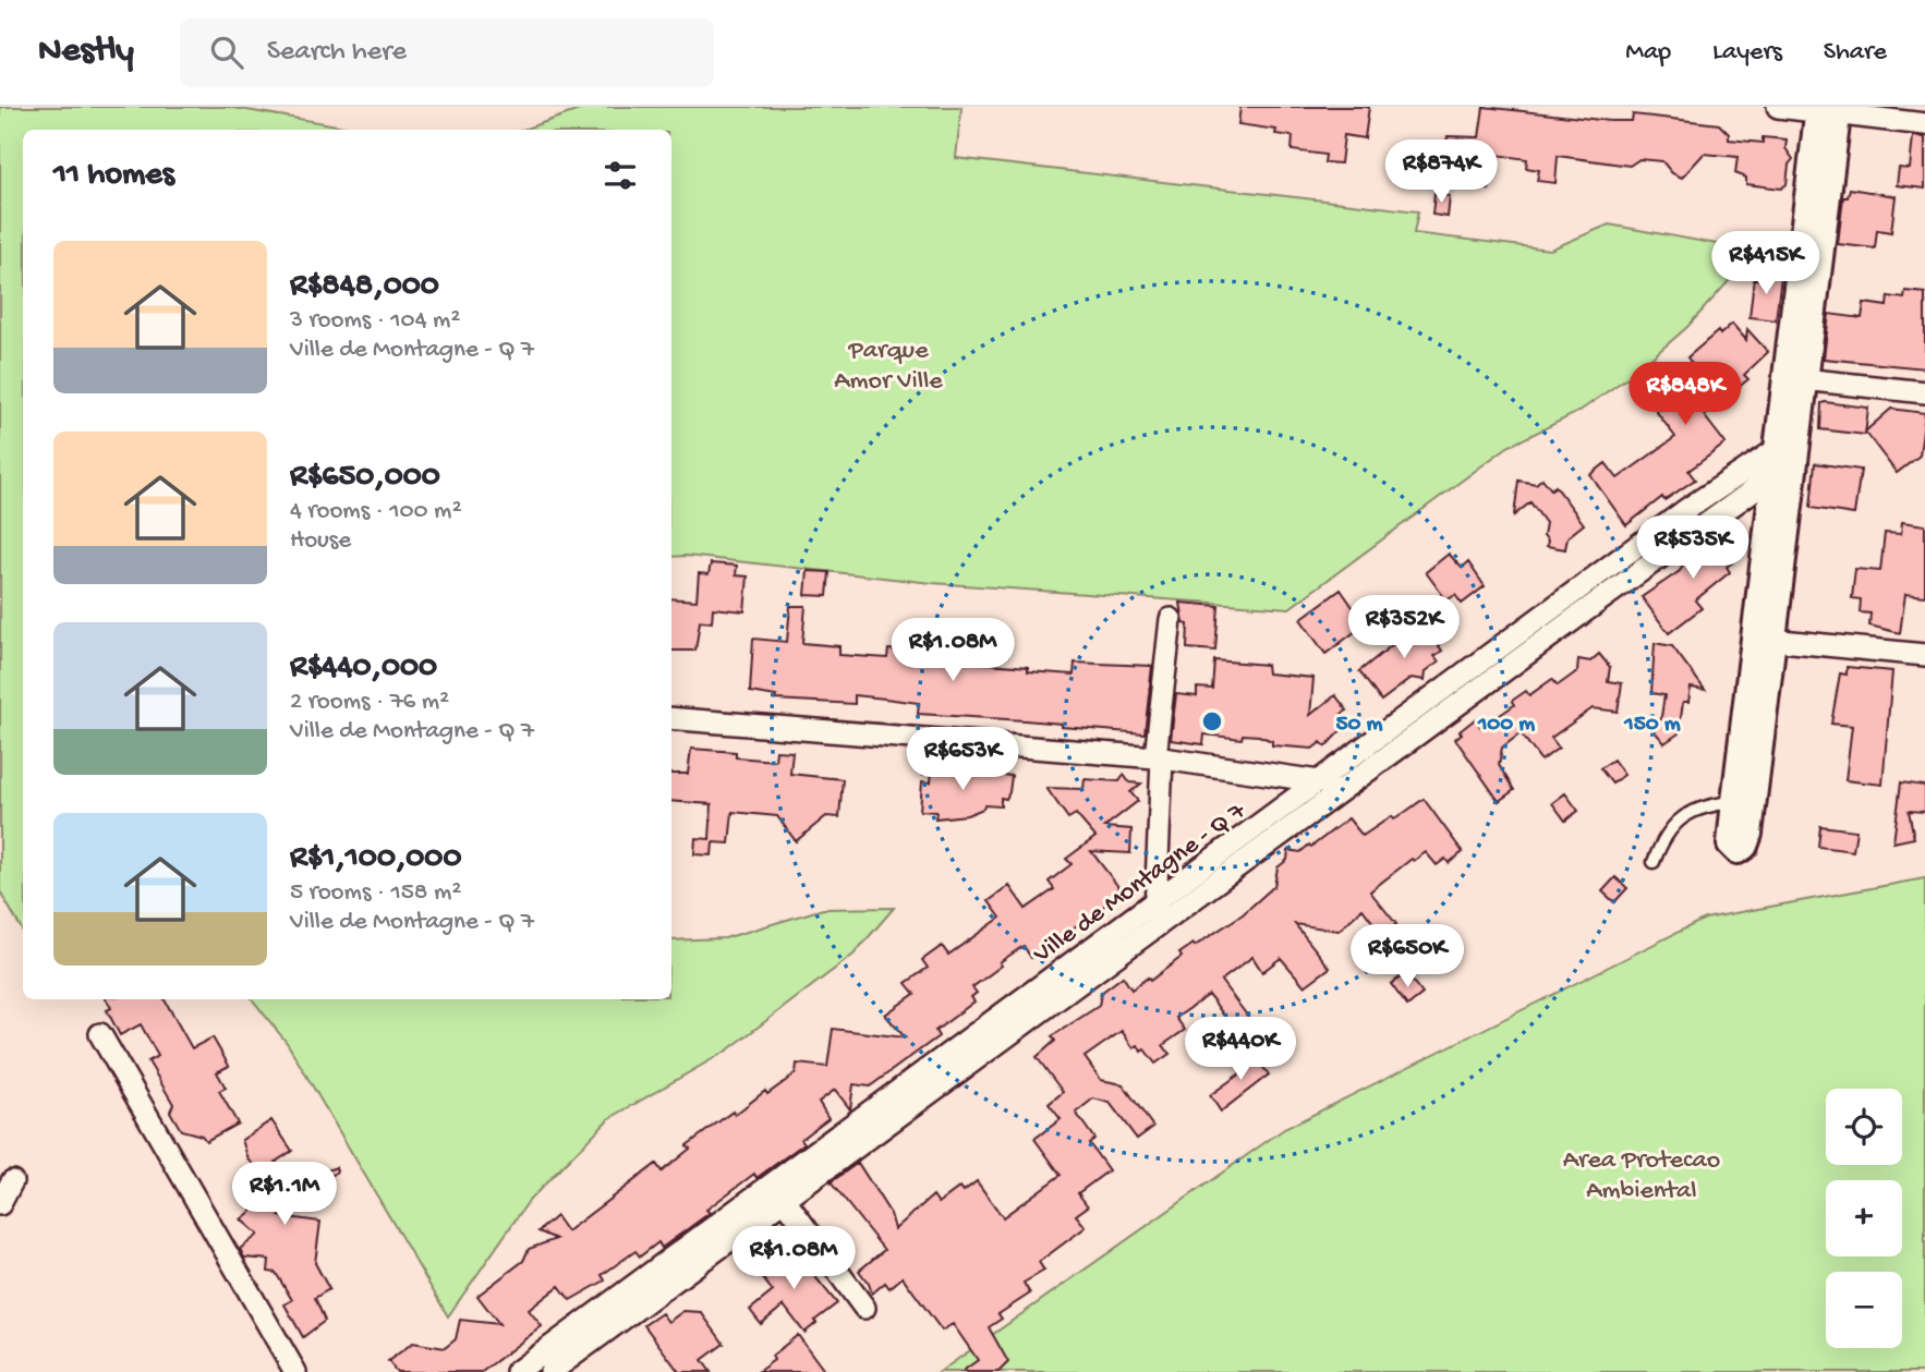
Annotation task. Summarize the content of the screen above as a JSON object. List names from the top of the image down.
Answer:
{
  "streets": {
    "street": ["Ville de Montagne - Q 7"]
  },
  "parks": ["Parque Amor Ville", "Area Protecao Ambiental"],
  "page": {
    "header": "Nestly",
    "search": "Search here",
    "nav": ["Map", "Layers", "Share"],
    "heading": "11 homes",
    "price": [
      "R$874K",
      "R$415K",
      "R$848K",
      "R$535K",
      "R$352K",
      "R$1.08M",
      "R$653K",
      "R$650K",
      "R$440K",
      "R$1.1M",
      "R$1.08M"
    ],
    "list": [
      {
        "name": "R$848,000",
        "note": "3 rooms · 104 m² · Ville de Montagne - Q 7"
      },
      {
        "name": "R$650,000",
        "note": "4 rooms · 100 m² · House"
      },
      {
        "name": "R$440,000",
        "note": "2 rooms · 76 m² · Ville de Montagne - Q 7"
      },
      {
        "name": "R$1,100,000",
        "note": "5 rooms · 158 m² · Ville de Montagne - Q 7"
      }
    ],
    "map_buttons": ["+", "−"]
  },
  "rings": ["50 m", "100 m", "150 m"]
}
